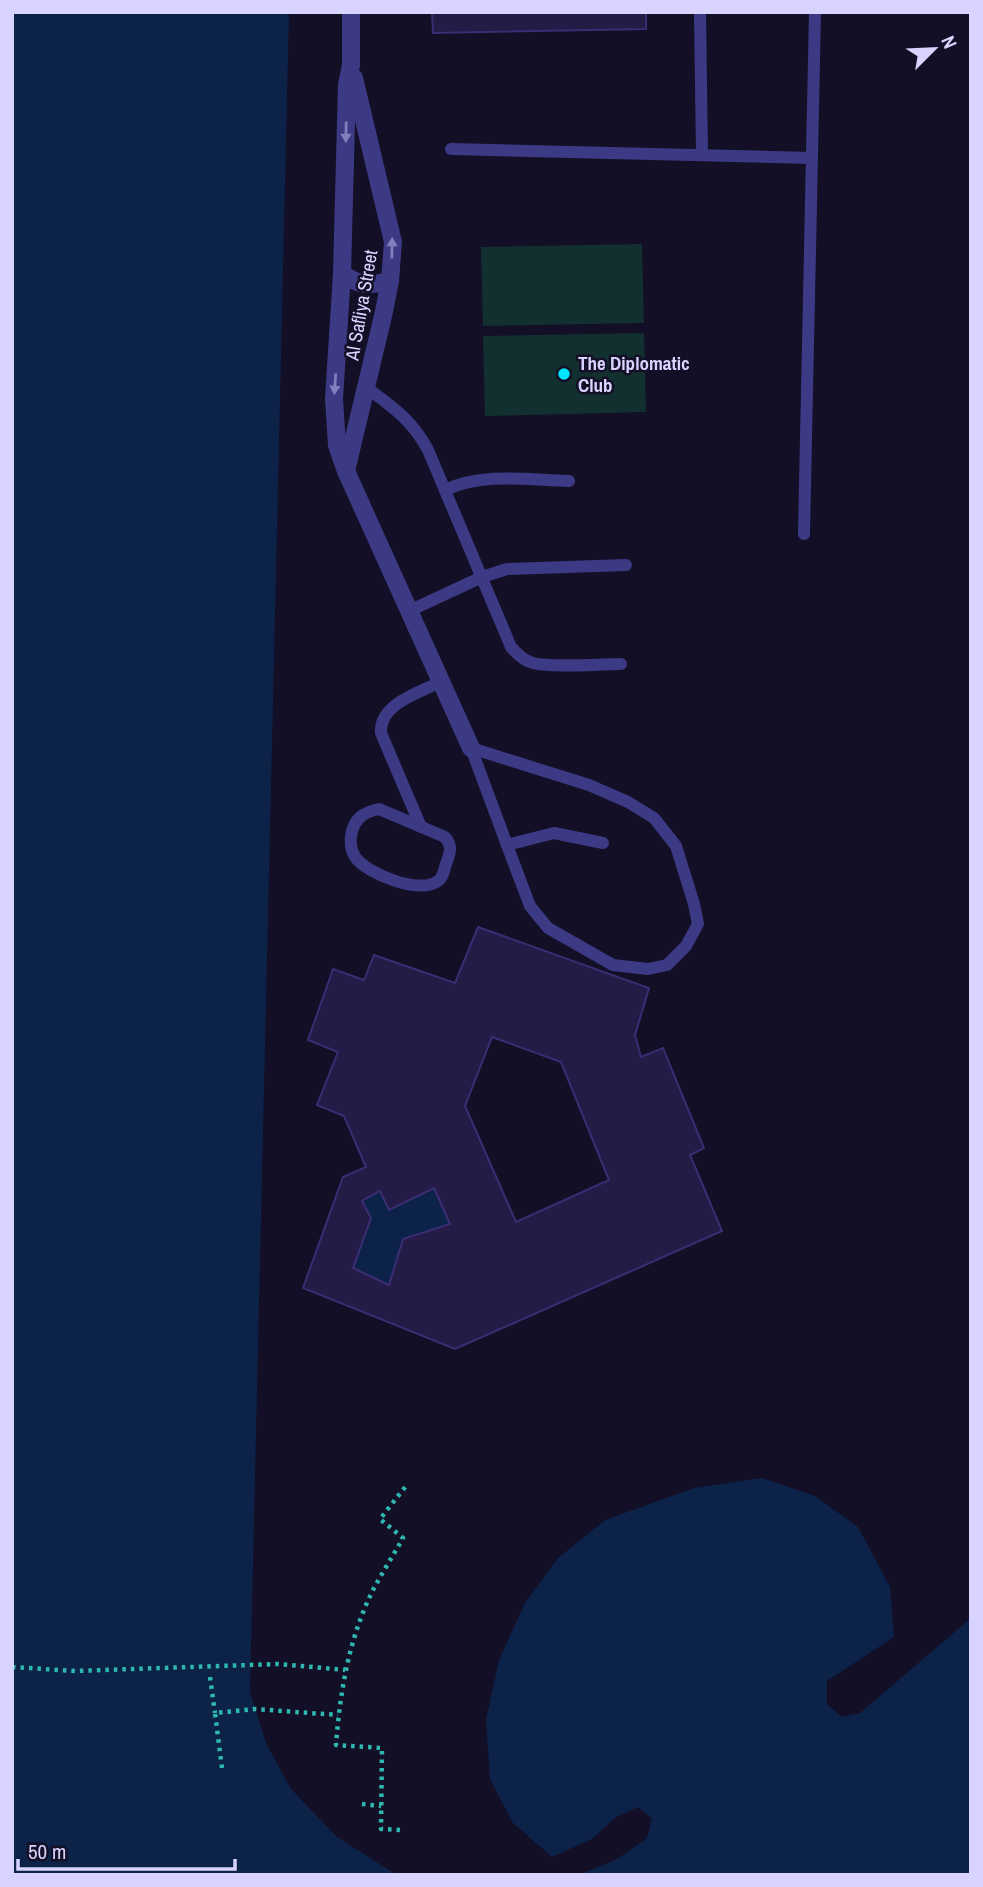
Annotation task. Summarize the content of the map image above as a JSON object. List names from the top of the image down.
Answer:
{
  "streets": {
    "street": ["Al Safliya Street"]
  },
  "places": ["The Diplomatic Club"],
  "scale_bar": "50 m",
  "north": "top right"
}
